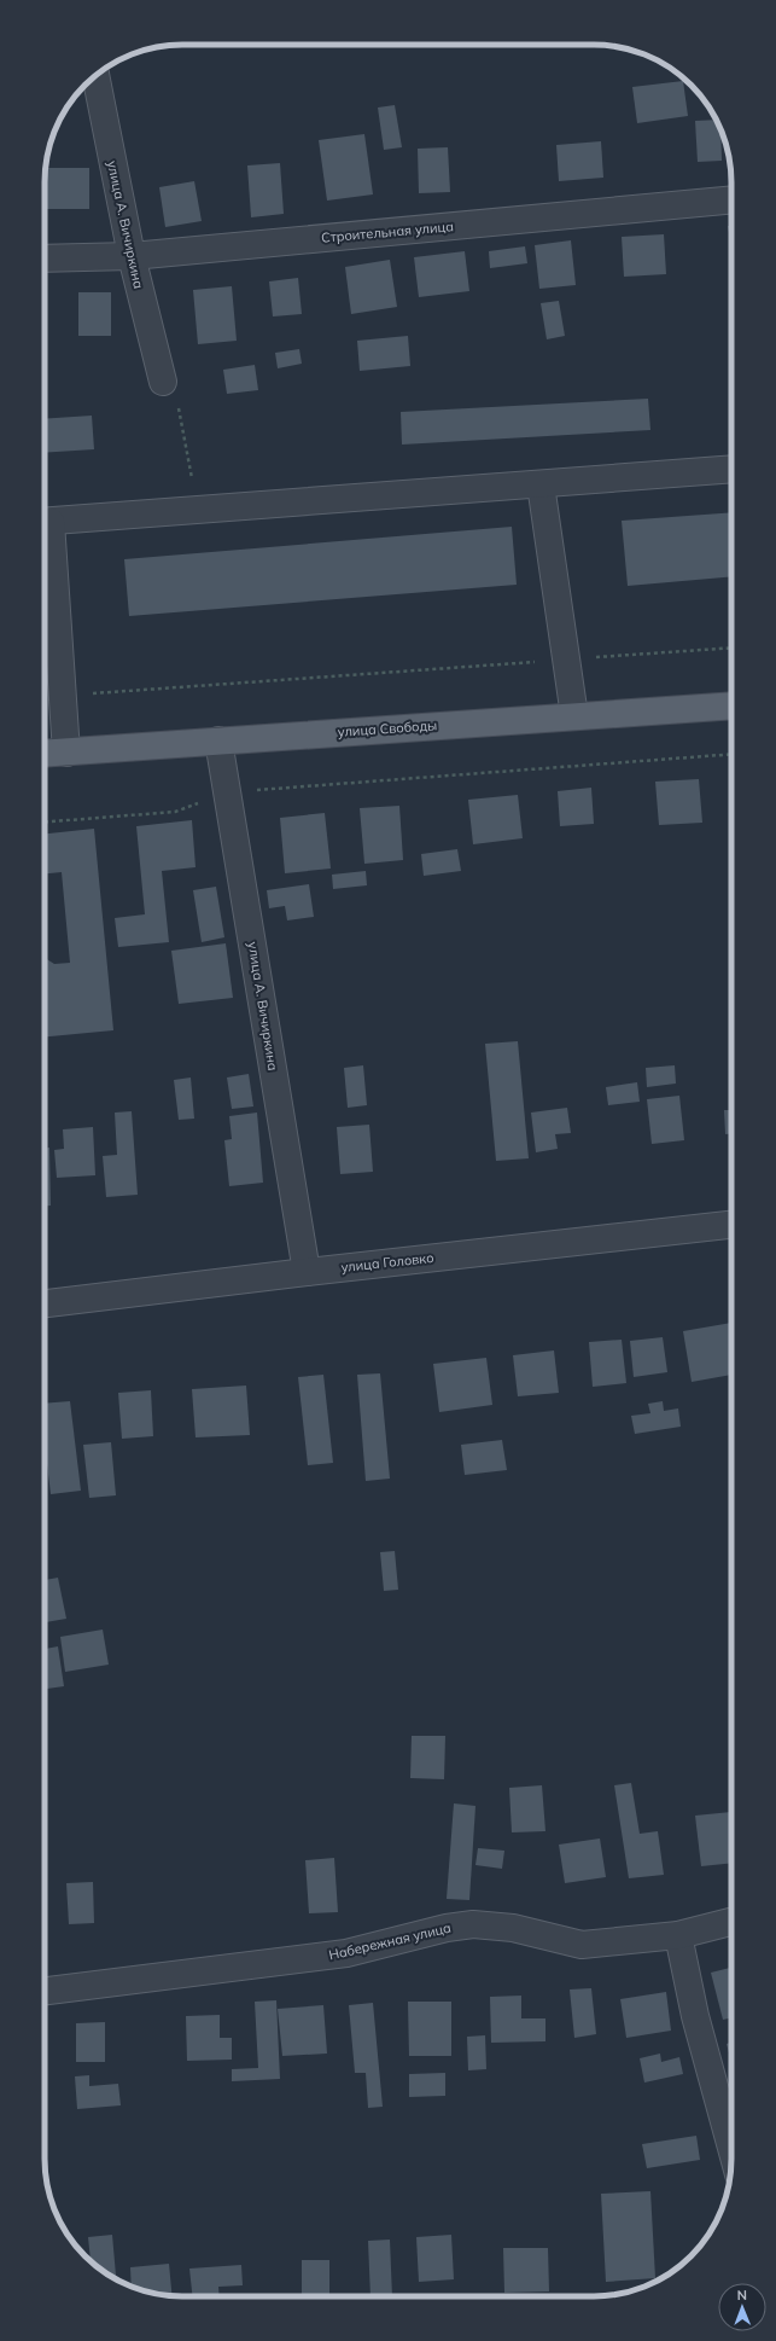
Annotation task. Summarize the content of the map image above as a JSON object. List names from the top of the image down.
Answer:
{
  "streets": {
    "main road": ["улица Свободы"],
    "street": [
      "улица А. Вичиркина",
      "Строительная улица",
      "улица Головко",
      "Набережная улица"
    ]
  },
  "crossings": [
    ["улица А. Вичиркина", "Строительная улица"],
    ["улица А. Вичиркина", "улица Свободы"],
    ["улица А. Вичиркина", "улица Головко"]
  ],
  "north": "top"
}
